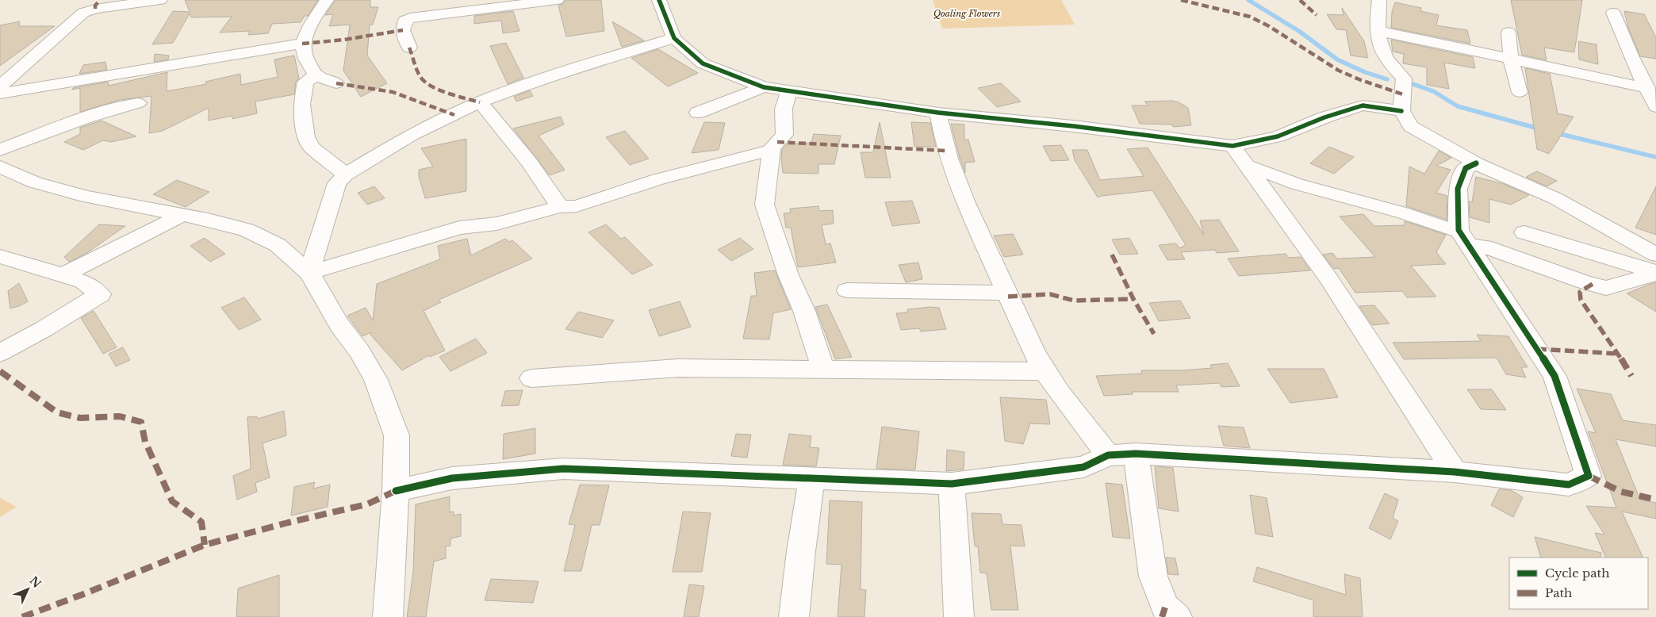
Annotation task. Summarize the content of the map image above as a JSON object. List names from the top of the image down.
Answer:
{
  "parks": ["Qoaling Flowers"],
  "legend": ["Cycle path", "Path"],
  "north": "top right"
}
